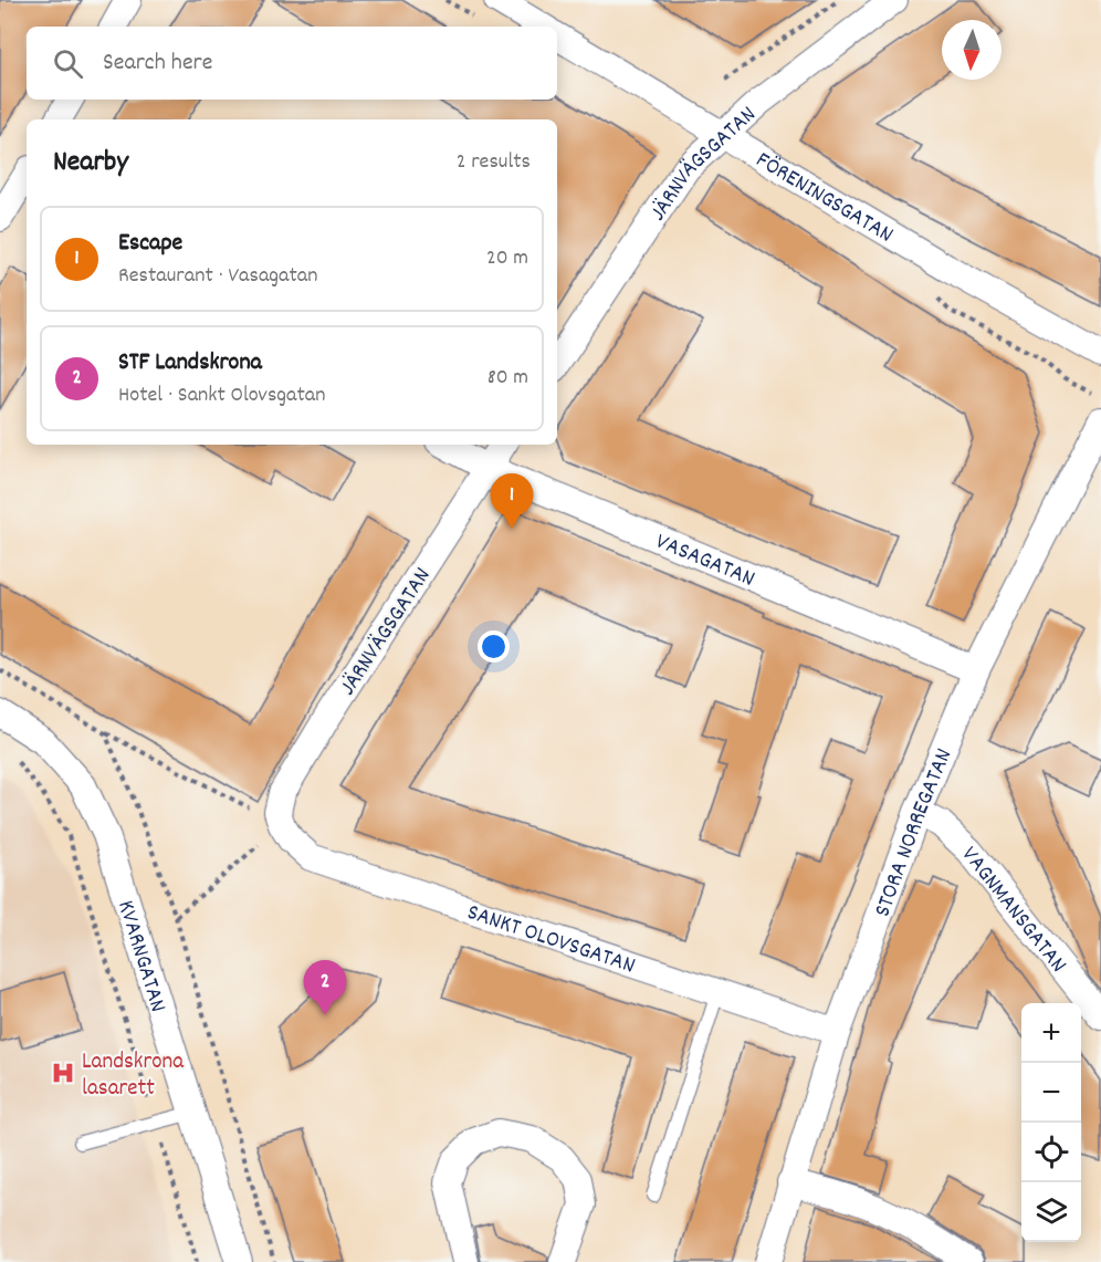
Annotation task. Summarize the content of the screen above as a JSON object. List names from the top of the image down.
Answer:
{
  "streets": {
    "street": [
      "JÄRNVÄGSGATAN",
      "FÖRENINGSGATAN",
      "VASAGATAN",
      "STORA NORREGATAN",
      "VAGNMANSGATAN",
      "SANKT OLOVSGATAN",
      "KVARNGATAN"
    ]
  },
  "crossings": [
    ["JÄRNVÄGSGATAN", "FÖRENINGSGATAN"],
    ["JÄRNVÄGSGATAN", "VASAGATAN"],
    ["JÄRNVÄGSGATAN", "SANKT OLOVSGATAN"],
    ["VASAGATAN", "STORA NORREGATAN"],
    ["STORA NORREGATAN", "VAGNMANSGATAN"],
    ["STORA NORREGATAN", "SANKT OLOVSGATAN"]
  ],
  "places": {
    "hospital": ["Landskrona lasarett"]
  },
  "north": "bottom",
  "page": {
    "search": "Search here",
    "heading": ["Nearby", "2 results"],
    "list": [
      {
        "mark": "1",
        "name": "Escape",
        "note": "Restaurant · Vasagatan",
        "value": "20 m"
      },
      {
        "mark": "2",
        "name": "STF Landskrona",
        "note": "Hotel · Sankt Olovsgatan",
        "value": "80 m"
      }
    ],
    "pins": ["1", "2"],
    "map_buttons": ["+", "−"]
  }
}
